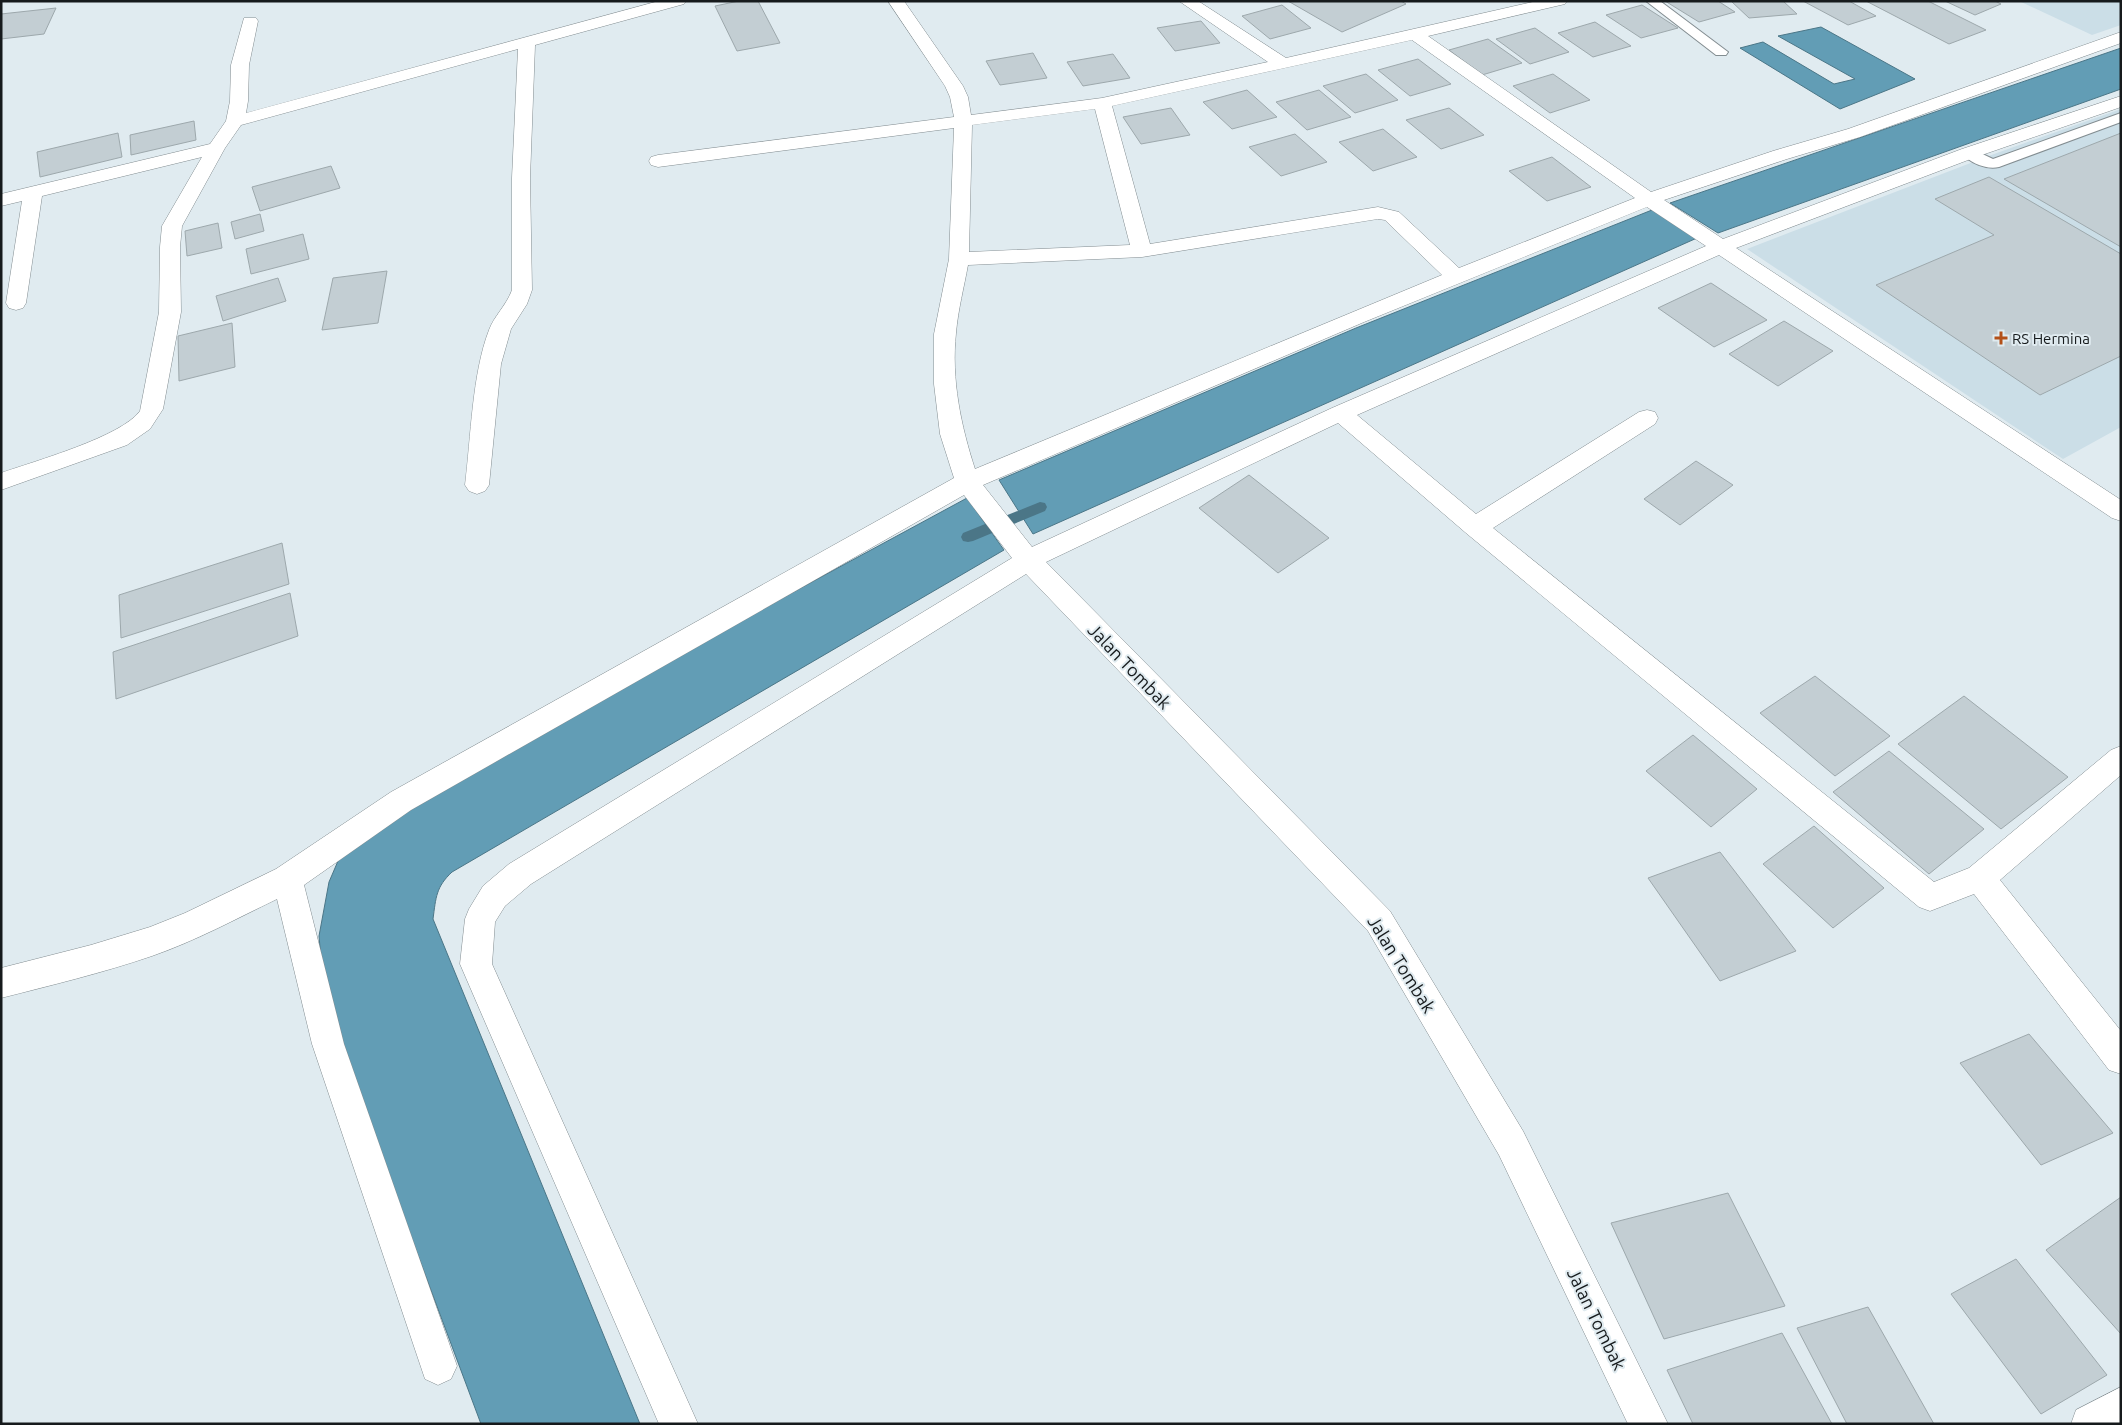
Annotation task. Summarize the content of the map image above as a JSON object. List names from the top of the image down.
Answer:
{
  "streets": {
    "street": ["Jalan Tombak"]
  },
  "places": {
    "health": ["RS Hermina"]
  }
}
